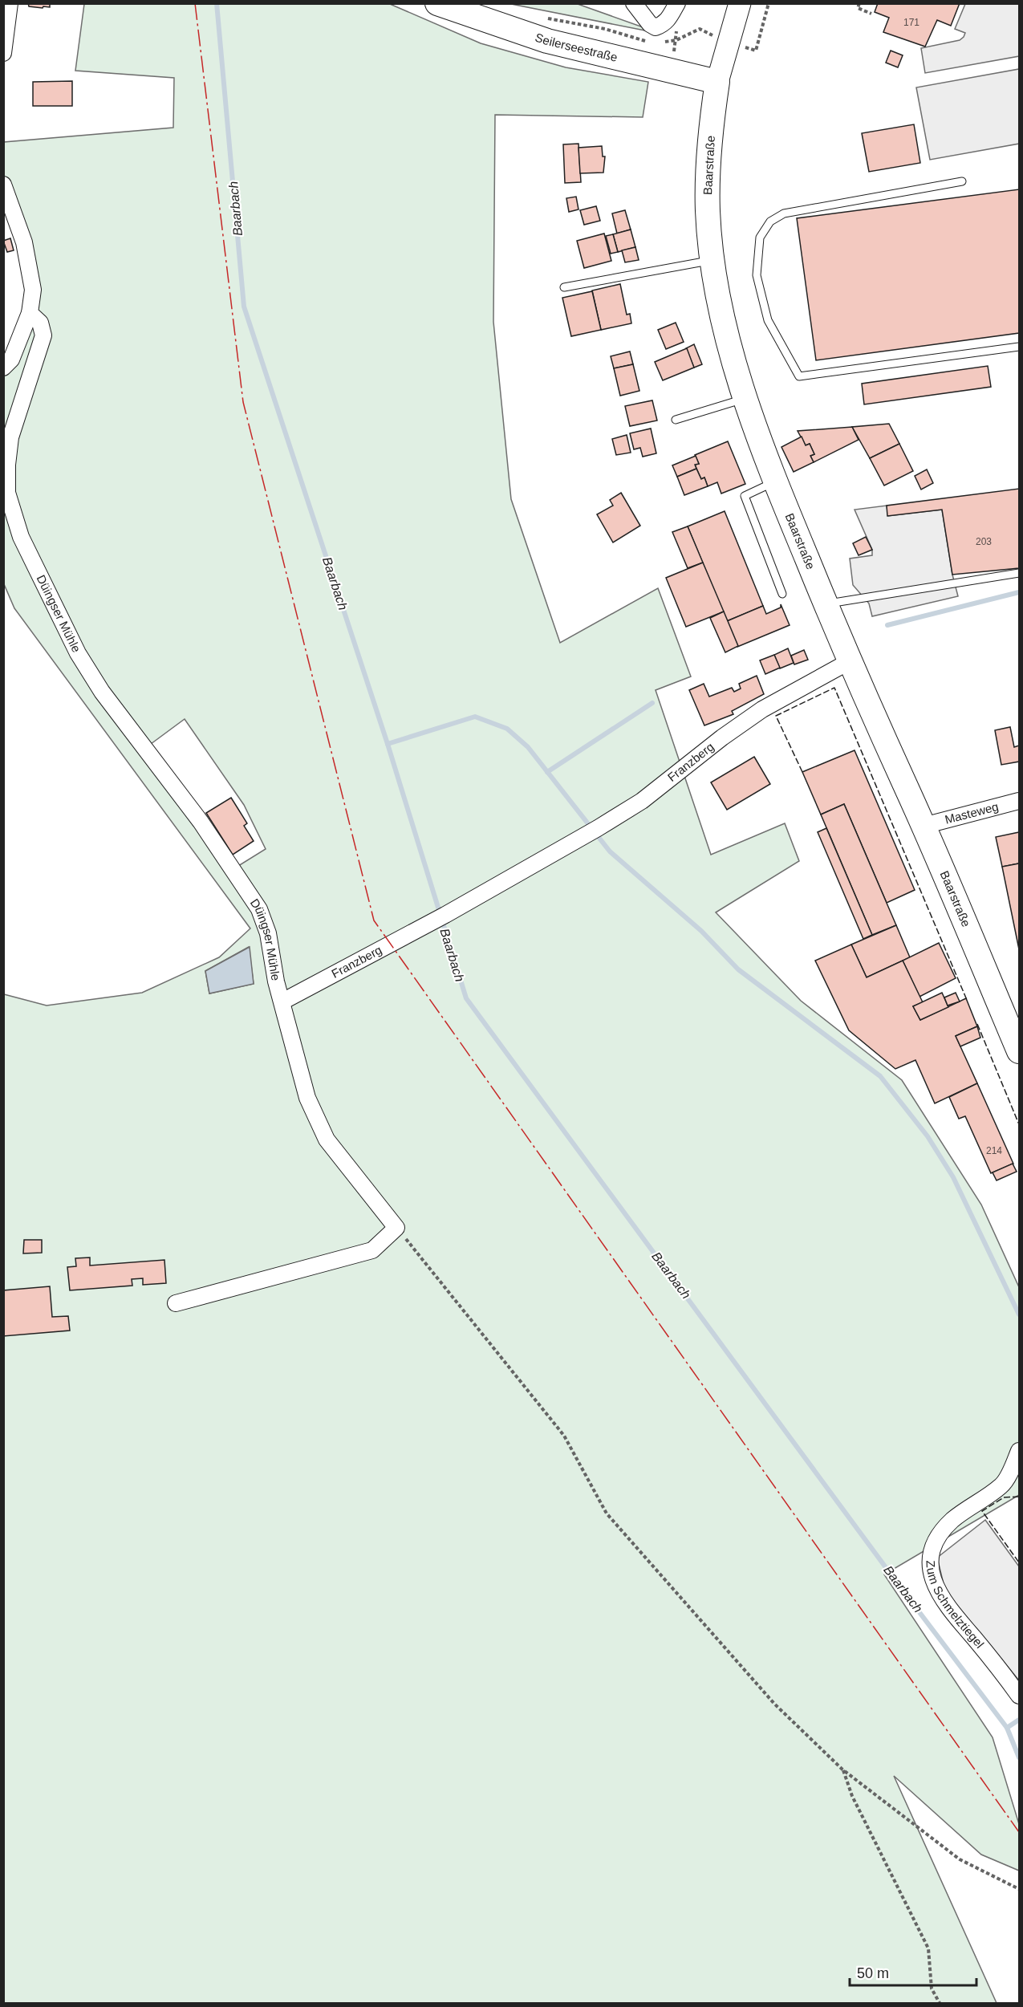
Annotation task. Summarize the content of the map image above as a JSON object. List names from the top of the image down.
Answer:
{
  "streets": {
    "main road": ["Seilerseestraße", "Baarstraße"],
    "street": [
      "Düingser Mühle",
      "Franzberg",
      "Masteweg",
      "Zum Schmelztiegel"
    ]
  },
  "crossings": [
    ["Seilerseestraße", "Baarstraße"],
    ["Baarstraße", "Franzberg"],
    ["Baarstraße", "Masteweg"],
    ["Düingser Mühle", "Franzberg"]
  ],
  "water": ["Baarbach"],
  "house_numbers": ["171", "203", "214"],
  "scale_bar": "50 m"
}
